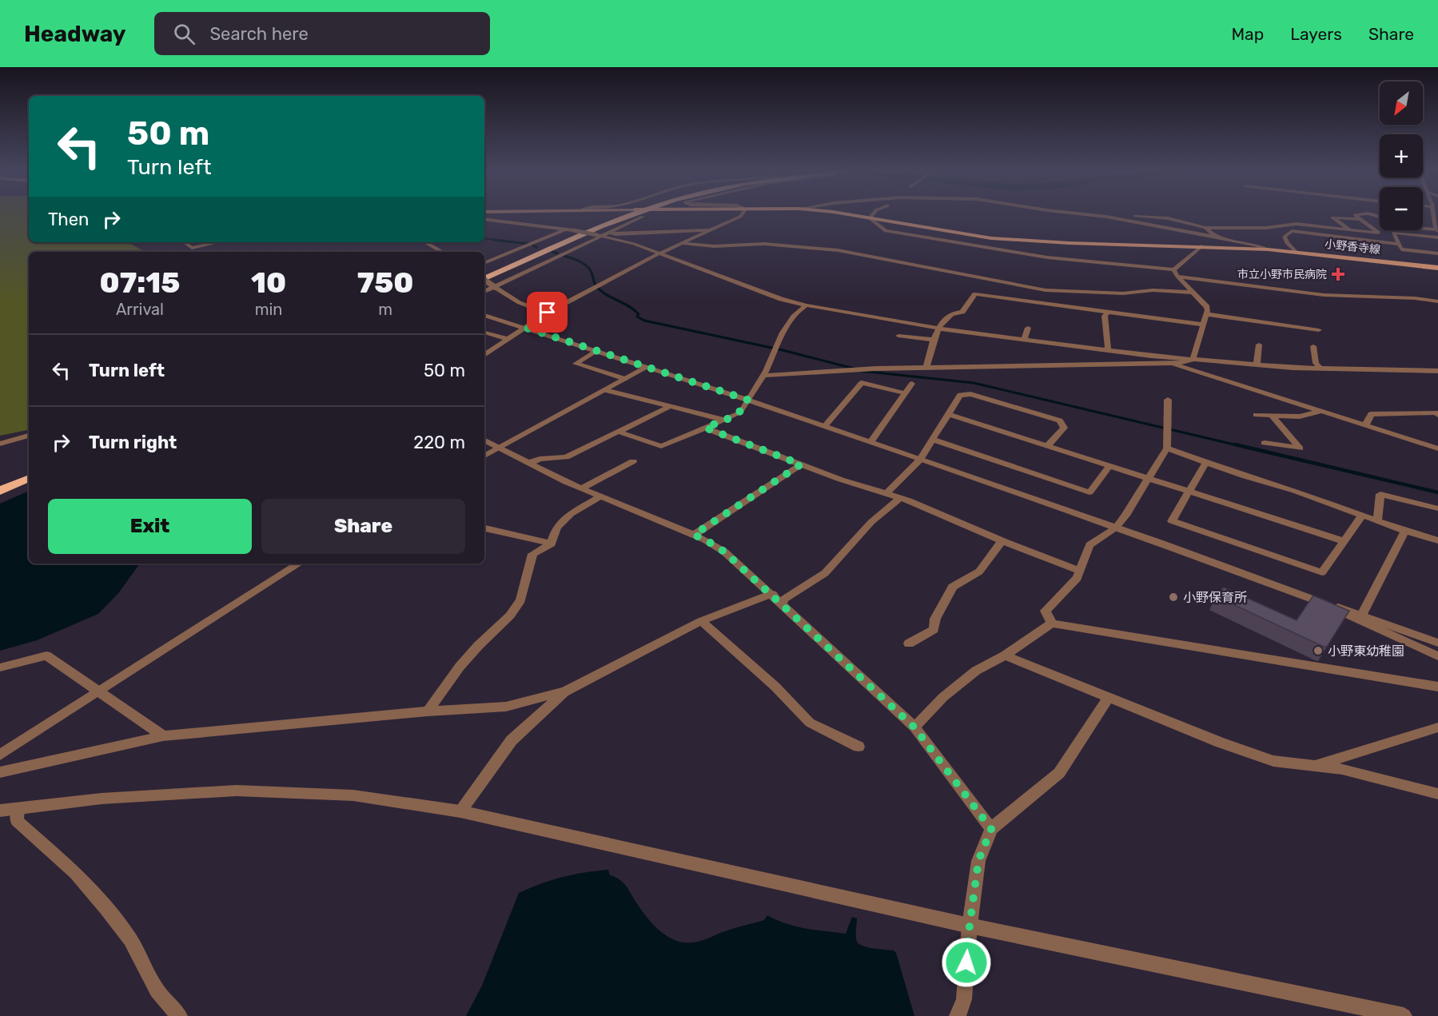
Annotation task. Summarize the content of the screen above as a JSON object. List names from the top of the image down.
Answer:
{
  "streets": {
    "main road": ["小野香寺線"]
  },
  "places": {
    "health": ["市立小野市民病院"],
    "other": ["小野保育所", "小野東幼稚園"]
  },
  "north": "bottom left",
  "page": {
    "header": "Headway",
    "search": "Search here",
    "nav": ["Map", "Layers", "Share"],
    "map_buttons": ["+", "−"],
    "turn": ["50 m", "Turn left"],
    "then": "Then",
    "eta": [
      "07:15",
      "Arrival",
      "10",
      "min",
      "750",
      "m"
    ],
    "list": [
      {
        "name": "Turn left",
        "value": "50 m"
      },
      {
        "name": "Turn right",
        "value": "220 m"
      }
    ],
    "buttons": ["Exit", "Share"]
  }
}
